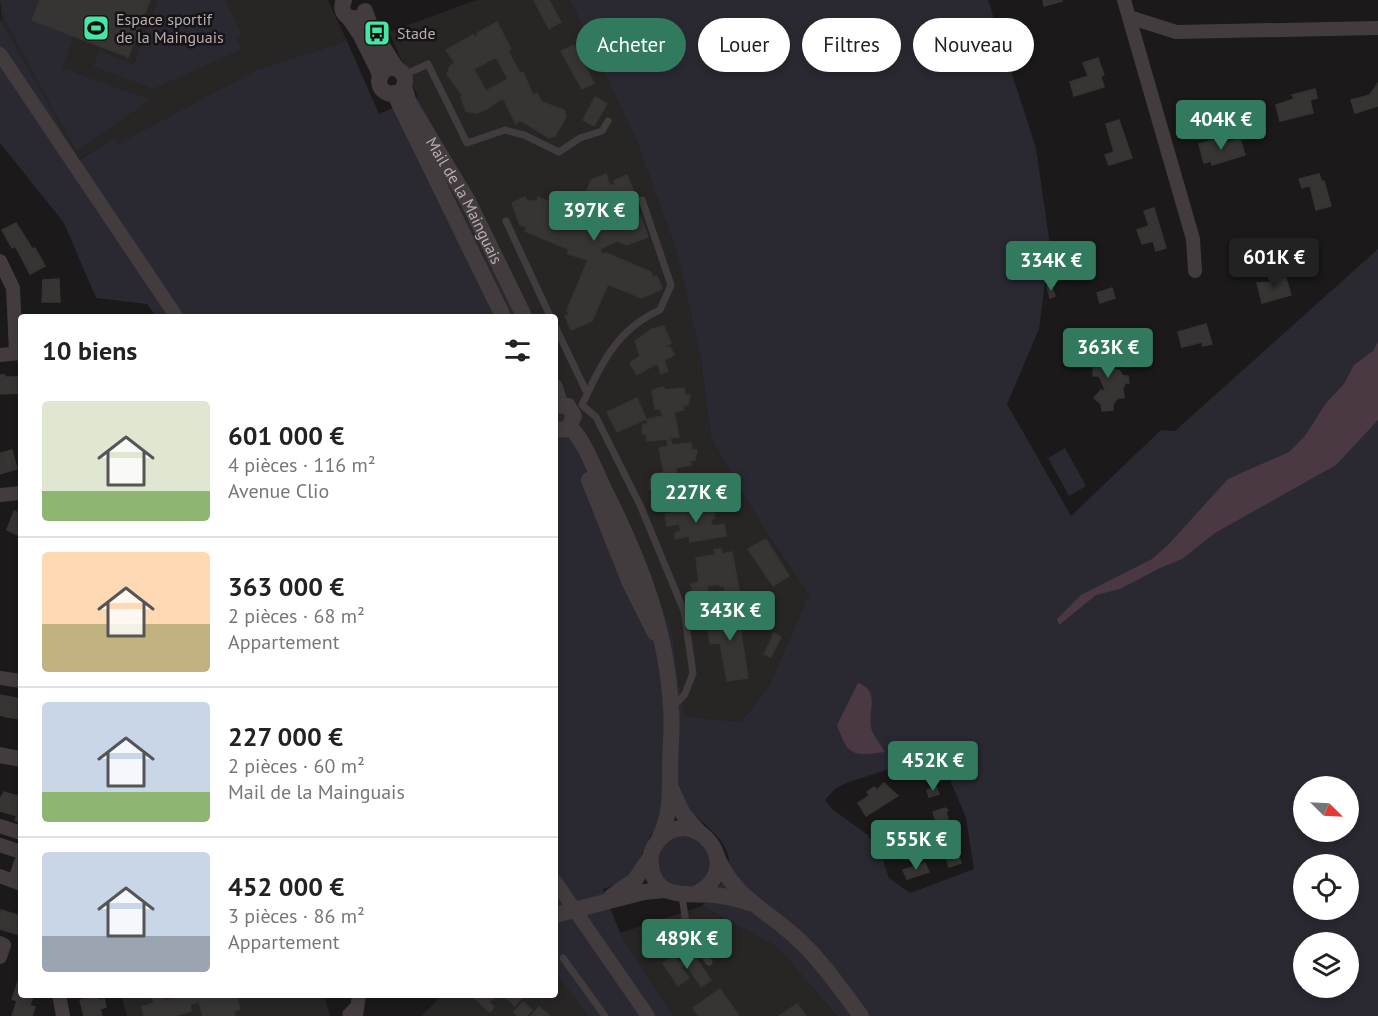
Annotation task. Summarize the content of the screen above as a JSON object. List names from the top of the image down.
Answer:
{
  "streets": {
    "street": ["Mail de la Mainguais"]
  },
  "places": {
    "sports": ["Espace sportif de la Mainguais"],
    "bus stop": ["Stade"]
  },
  "north": "bottom right",
  "page": {
    "chip": [
      "Acheter",
      "Louer",
      "Filtres",
      "Nouveau"
    ],
    "price": [
      "404K €",
      "397K €",
      "601K €",
      "334K €",
      "363K €",
      "227K €",
      "343K €",
      "452K €",
      "555K €",
      "489K €"
    ],
    "heading": "10 biens",
    "list": [
      {
        "name": "601 000 €",
        "note": "4 pièces · 116 m² · Avenue Clio"
      },
      {
        "name": "363 000 €",
        "note": "2 pièces · 68 m² · Appartement"
      },
      {
        "name": "227 000 €",
        "note": "2 pièces · 60 m² · Mail de la Mainguais"
      },
      {
        "name": "452 000 €",
        "note": "3 pièces · 86 m² · Appartement"
      }
    ]
  }
}
